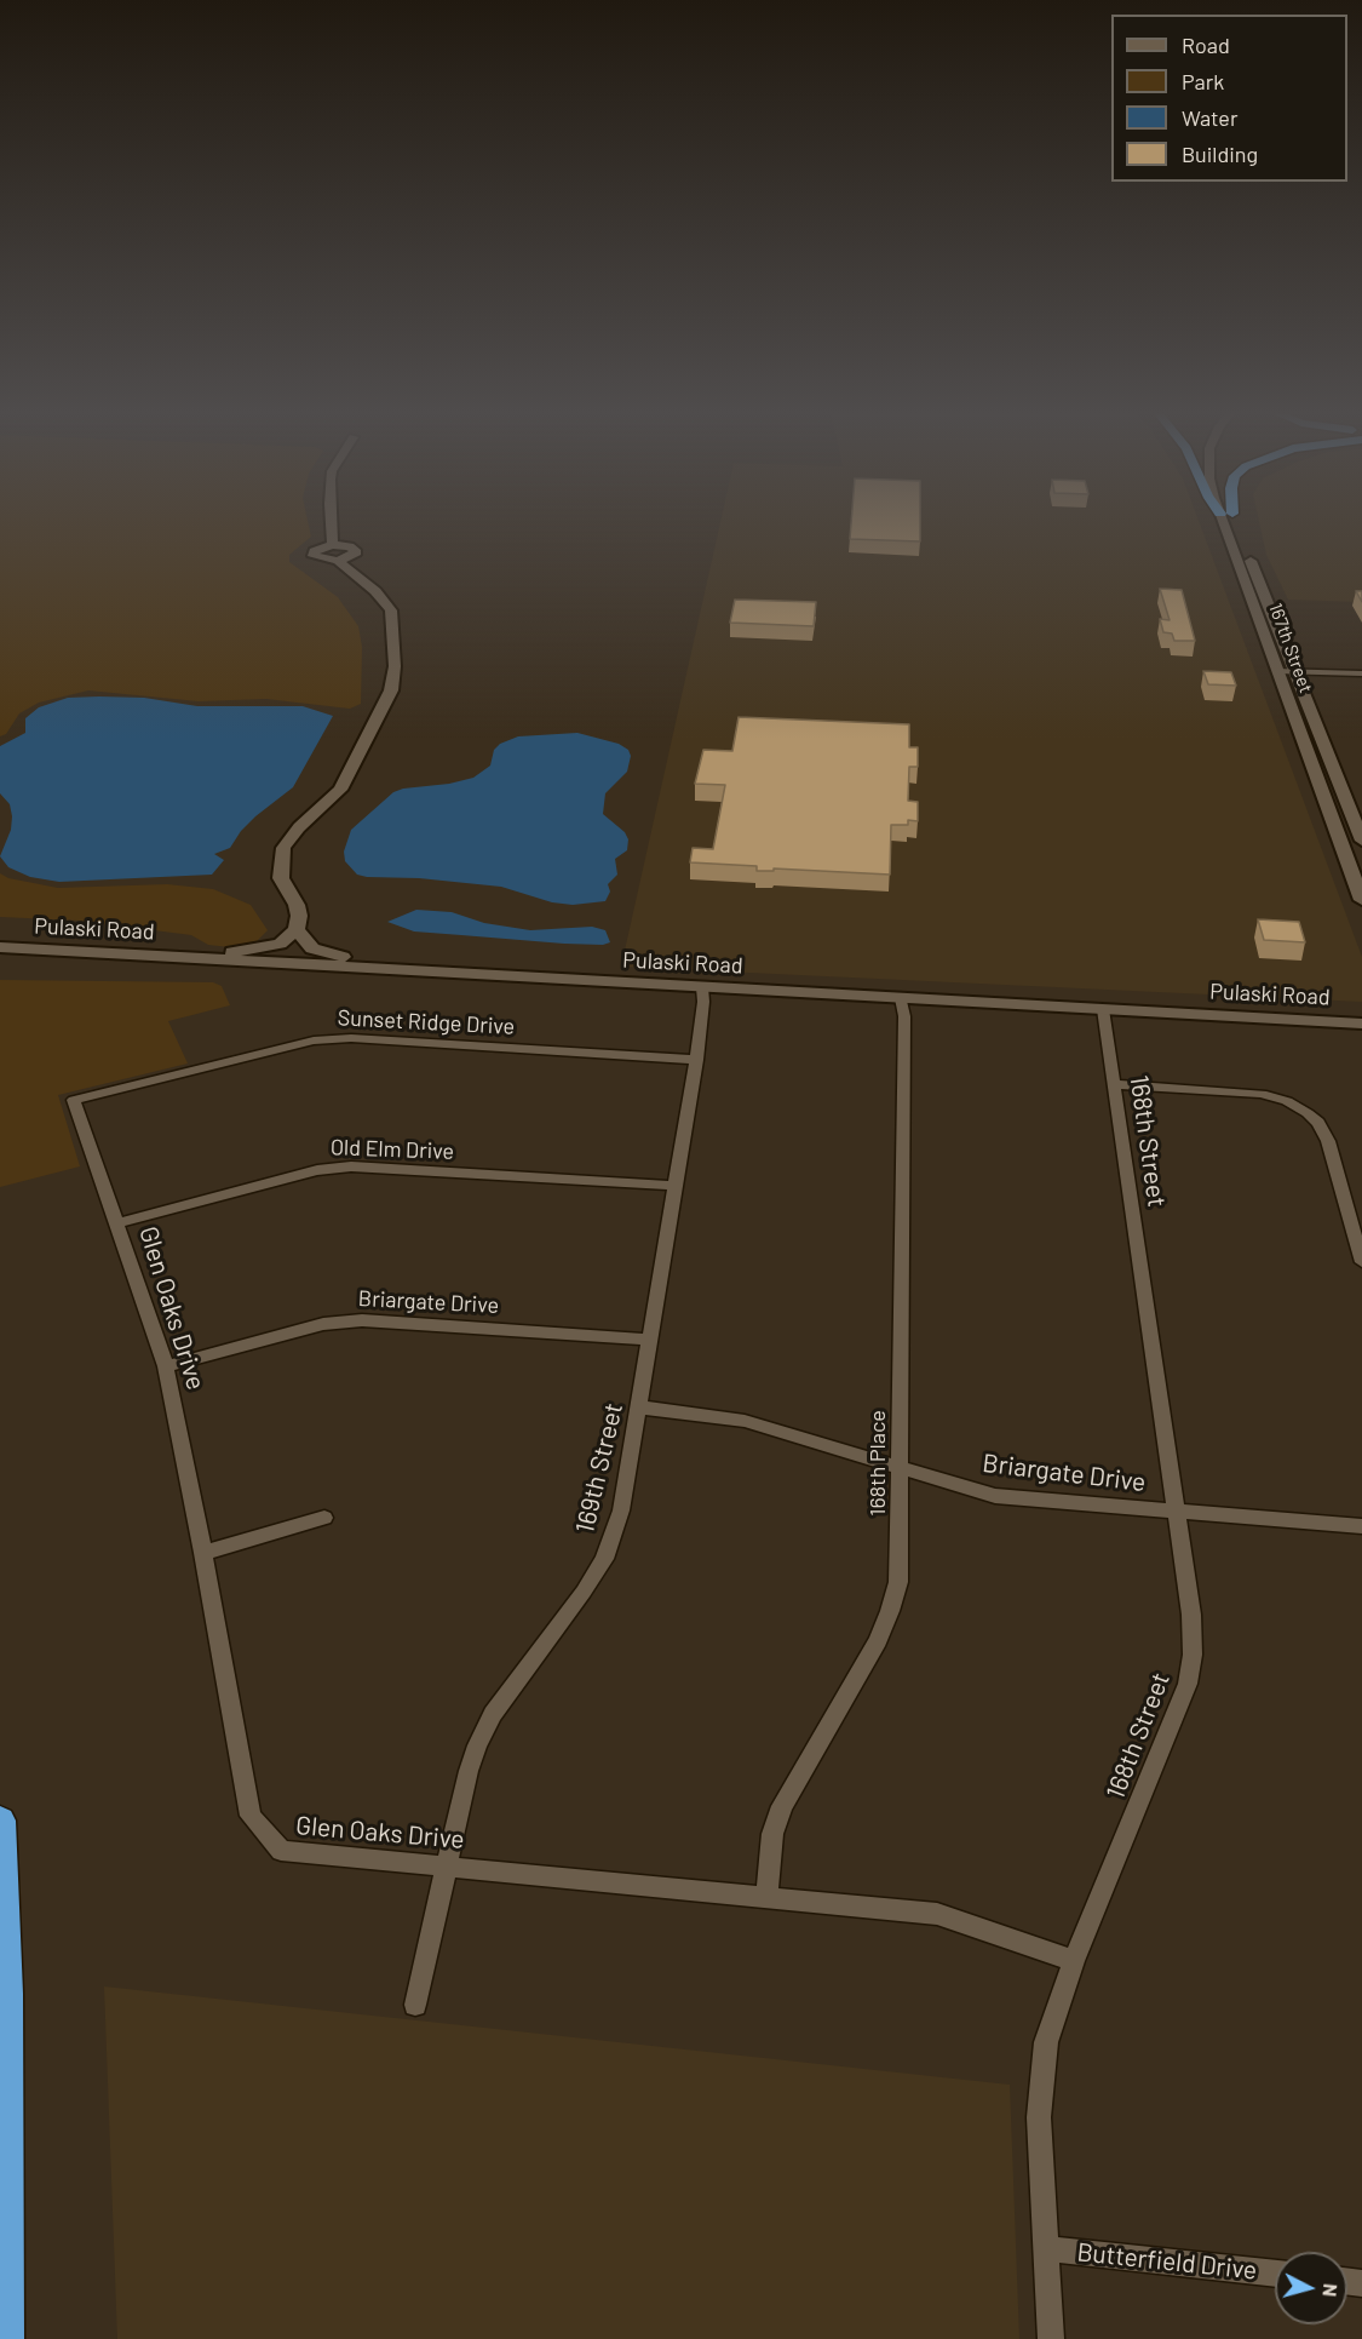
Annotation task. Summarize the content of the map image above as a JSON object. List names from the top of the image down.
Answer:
{
  "streets": {
    "main road": ["167th Street", "Pulaski Road"],
    "street": [
      "Sunset Ridge Drive",
      "168th Street",
      "Old Elm Drive",
      "Briargate Drive",
      "Glen Oaks Drive",
      "168th Place",
      "169th Street",
      "Butterfield Drive"
    ]
  },
  "crossings": [
    ["Pulaski Road", "168th Street"],
    ["Pulaski Road", "168th Place"],
    ["Pulaski Road", "169th Street"],
    ["Sunset Ridge Drive", "Glen Oaks Drive"],
    ["Sunset Ridge Drive", "169th Street"],
    ["168th Street", "Briargate Drive"],
    ["168th Street", "Glen Oaks Drive"],
    ["168th Street", "Butterfield Drive"],
    ["Old Elm Drive", "Glen Oaks Drive"],
    ["Old Elm Drive", "169th Street"],
    ["Briargate Drive", "Glen Oaks Drive"],
    ["Briargate Drive", "168th Place"],
    ["Briargate Drive", "169th Street"],
    ["Glen Oaks Drive", "168th Place"],
    ["Glen Oaks Drive", "169th Street"]
  ],
  "legend": [
    "Road",
    "Park",
    "Water",
    "Building"
  ],
  "north": "right"
}
